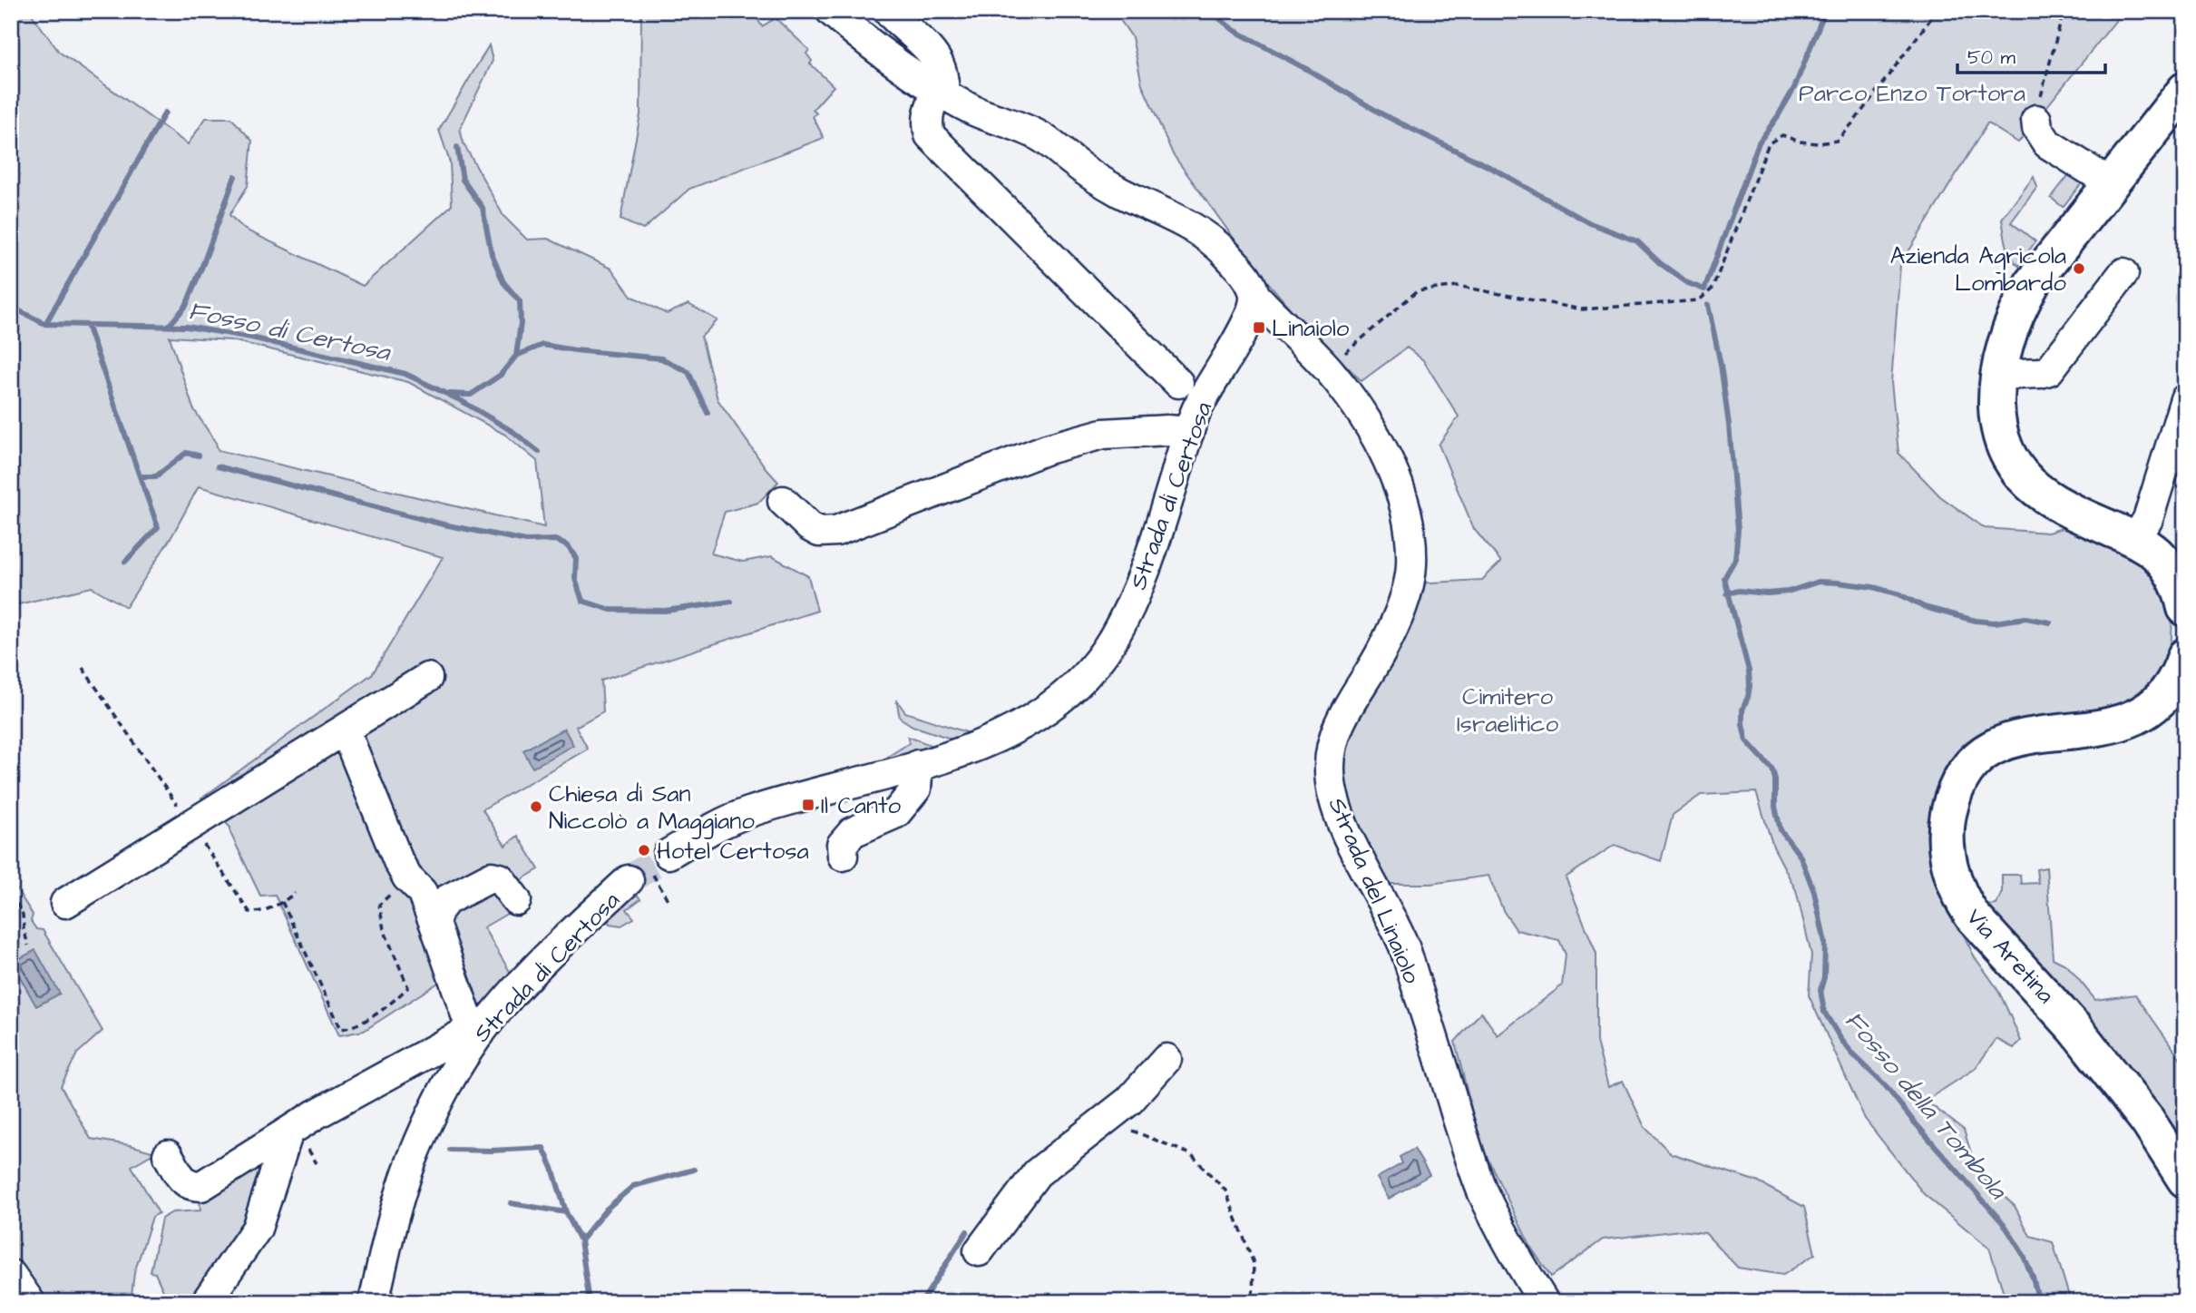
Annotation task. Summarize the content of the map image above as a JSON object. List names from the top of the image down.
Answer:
{
  "streets": {
    "main road": ["Via Aretina"],
    "street": ["Strada di Certosa", "Strada del Linaiolo"]
  },
  "crossings": [
    ["Strada di Certosa", "Strada del Linaiolo"]
  ],
  "water": ["Fosso di Certosa", "Fosso della Tombola"],
  "parks": ["Parco Enzo Tortora", "Cimitero Israelitico"],
  "places": {
    "other": ["Azienda Agricola Lombardo", "Chiesa di San Niccolò a Maggiano", "Hotel Certosa"],
    "transit": ["Linaiolo", "Il Canto"]
  },
  "scale_bar": "50 m"
}
